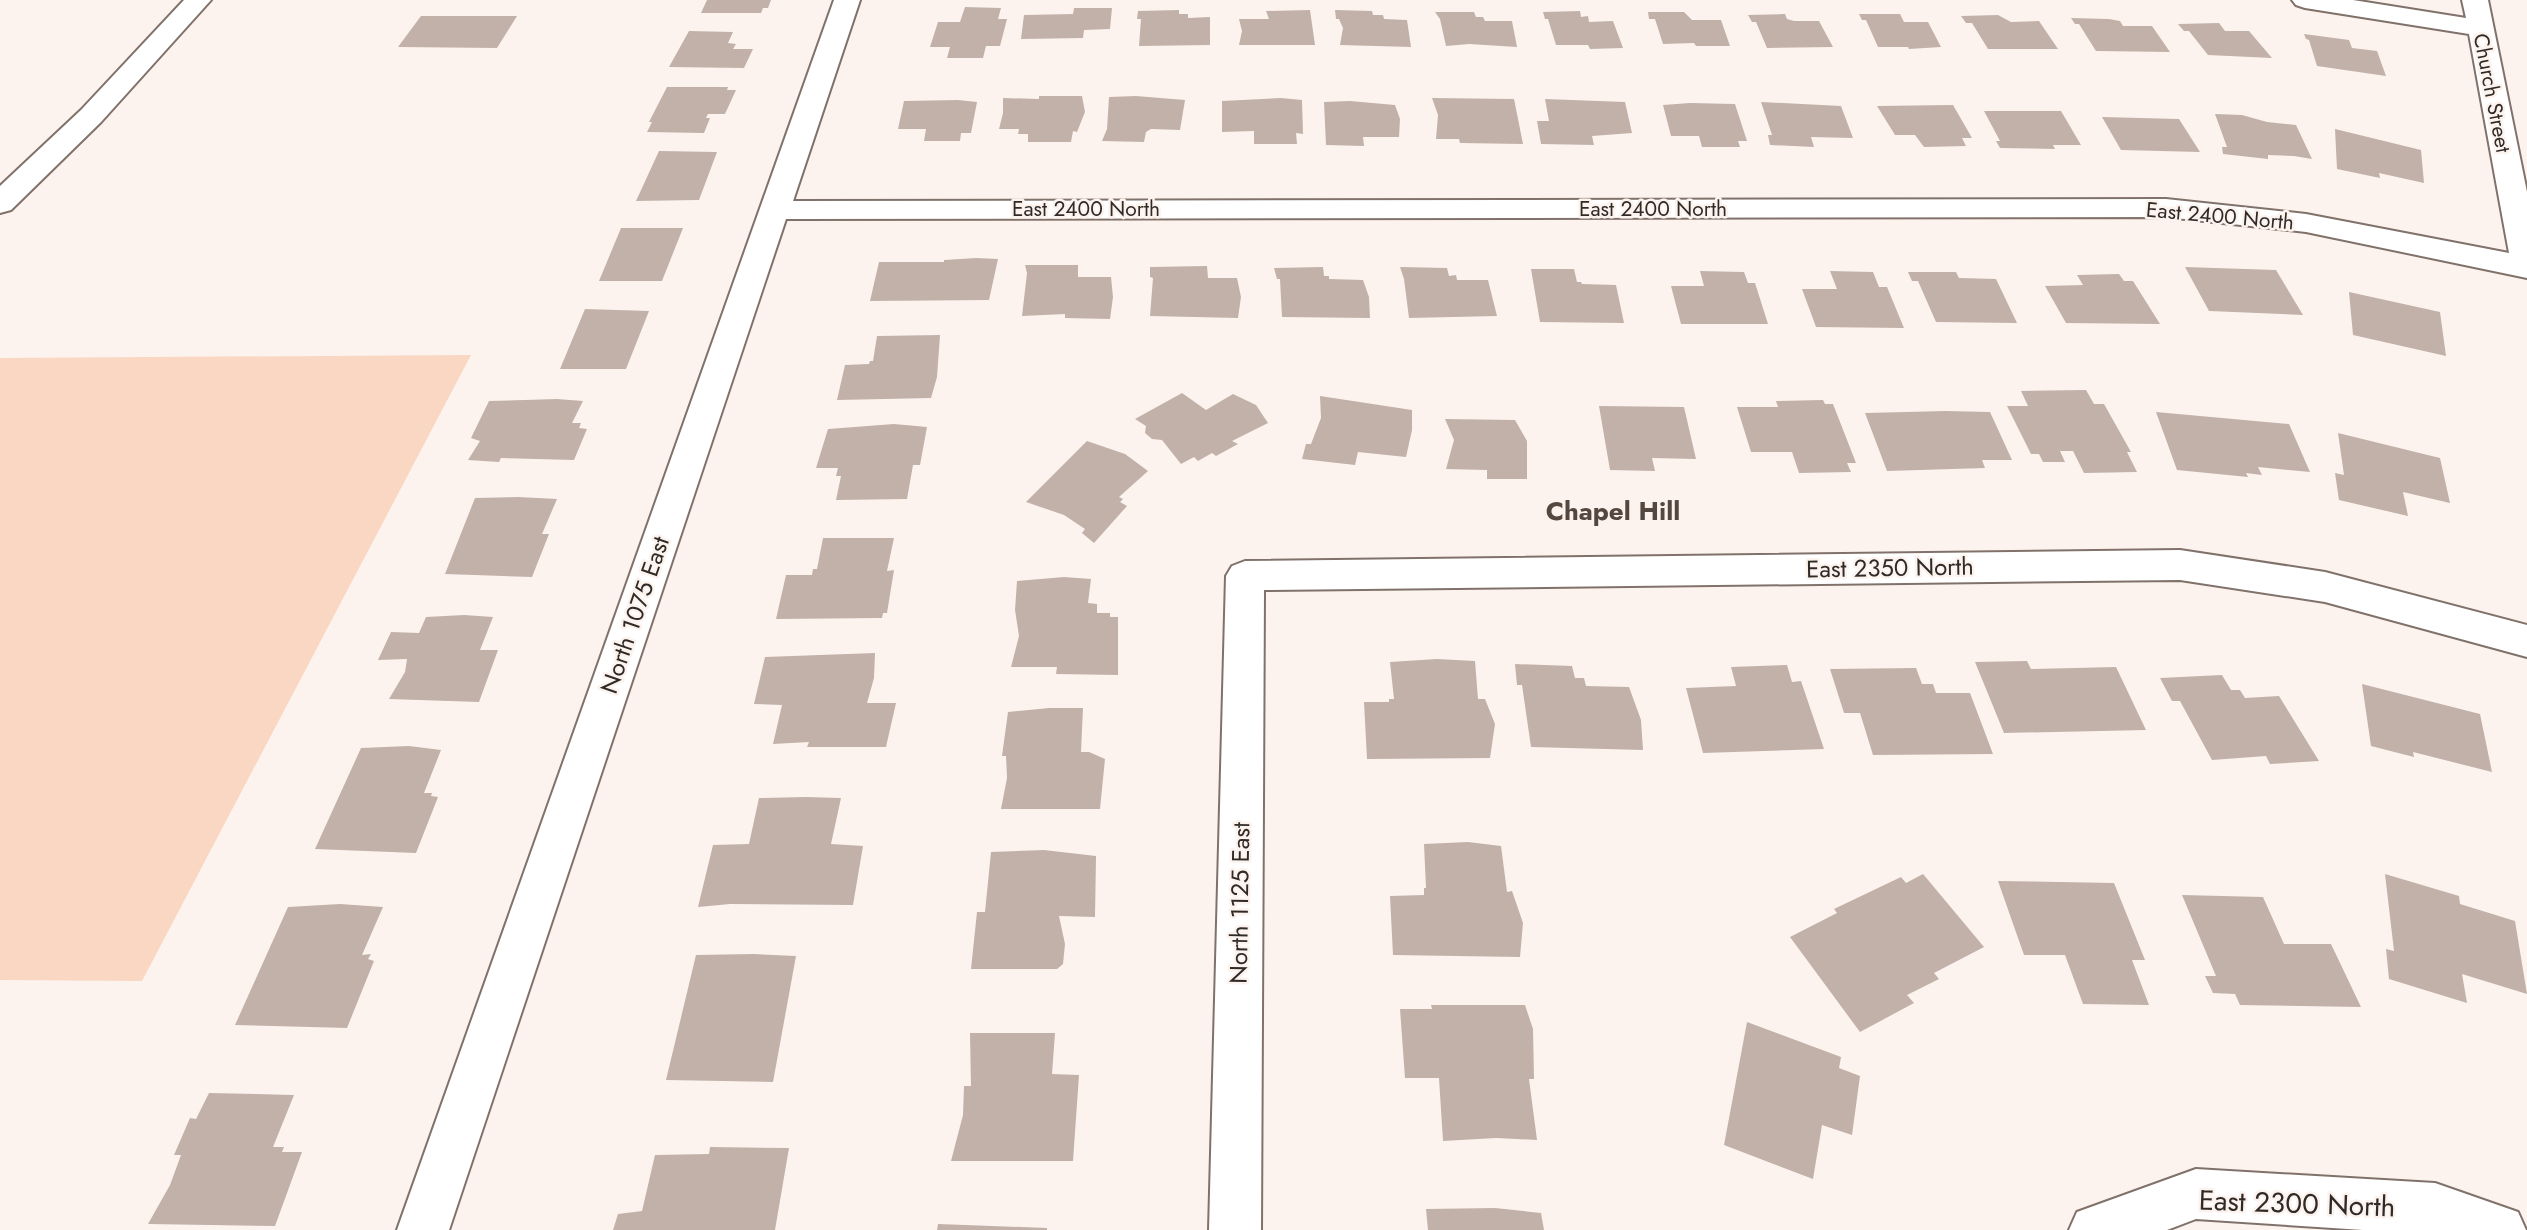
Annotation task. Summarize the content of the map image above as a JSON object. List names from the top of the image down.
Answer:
{
  "streets": {
    "street": [
      "Church Street",
      "East 2400 North",
      "East 2350 North",
      "North 1075 East",
      "North 1125 East",
      "East 2300 North"
    ]
  },
  "crossings": [
    ["Church Street", "East 2400 North"],
    ["East 2400 North", "North 1075 East"],
    ["East 2350 North", "North 1125 East"]
  ],
  "districts": ["Chapel Hill"]
}
